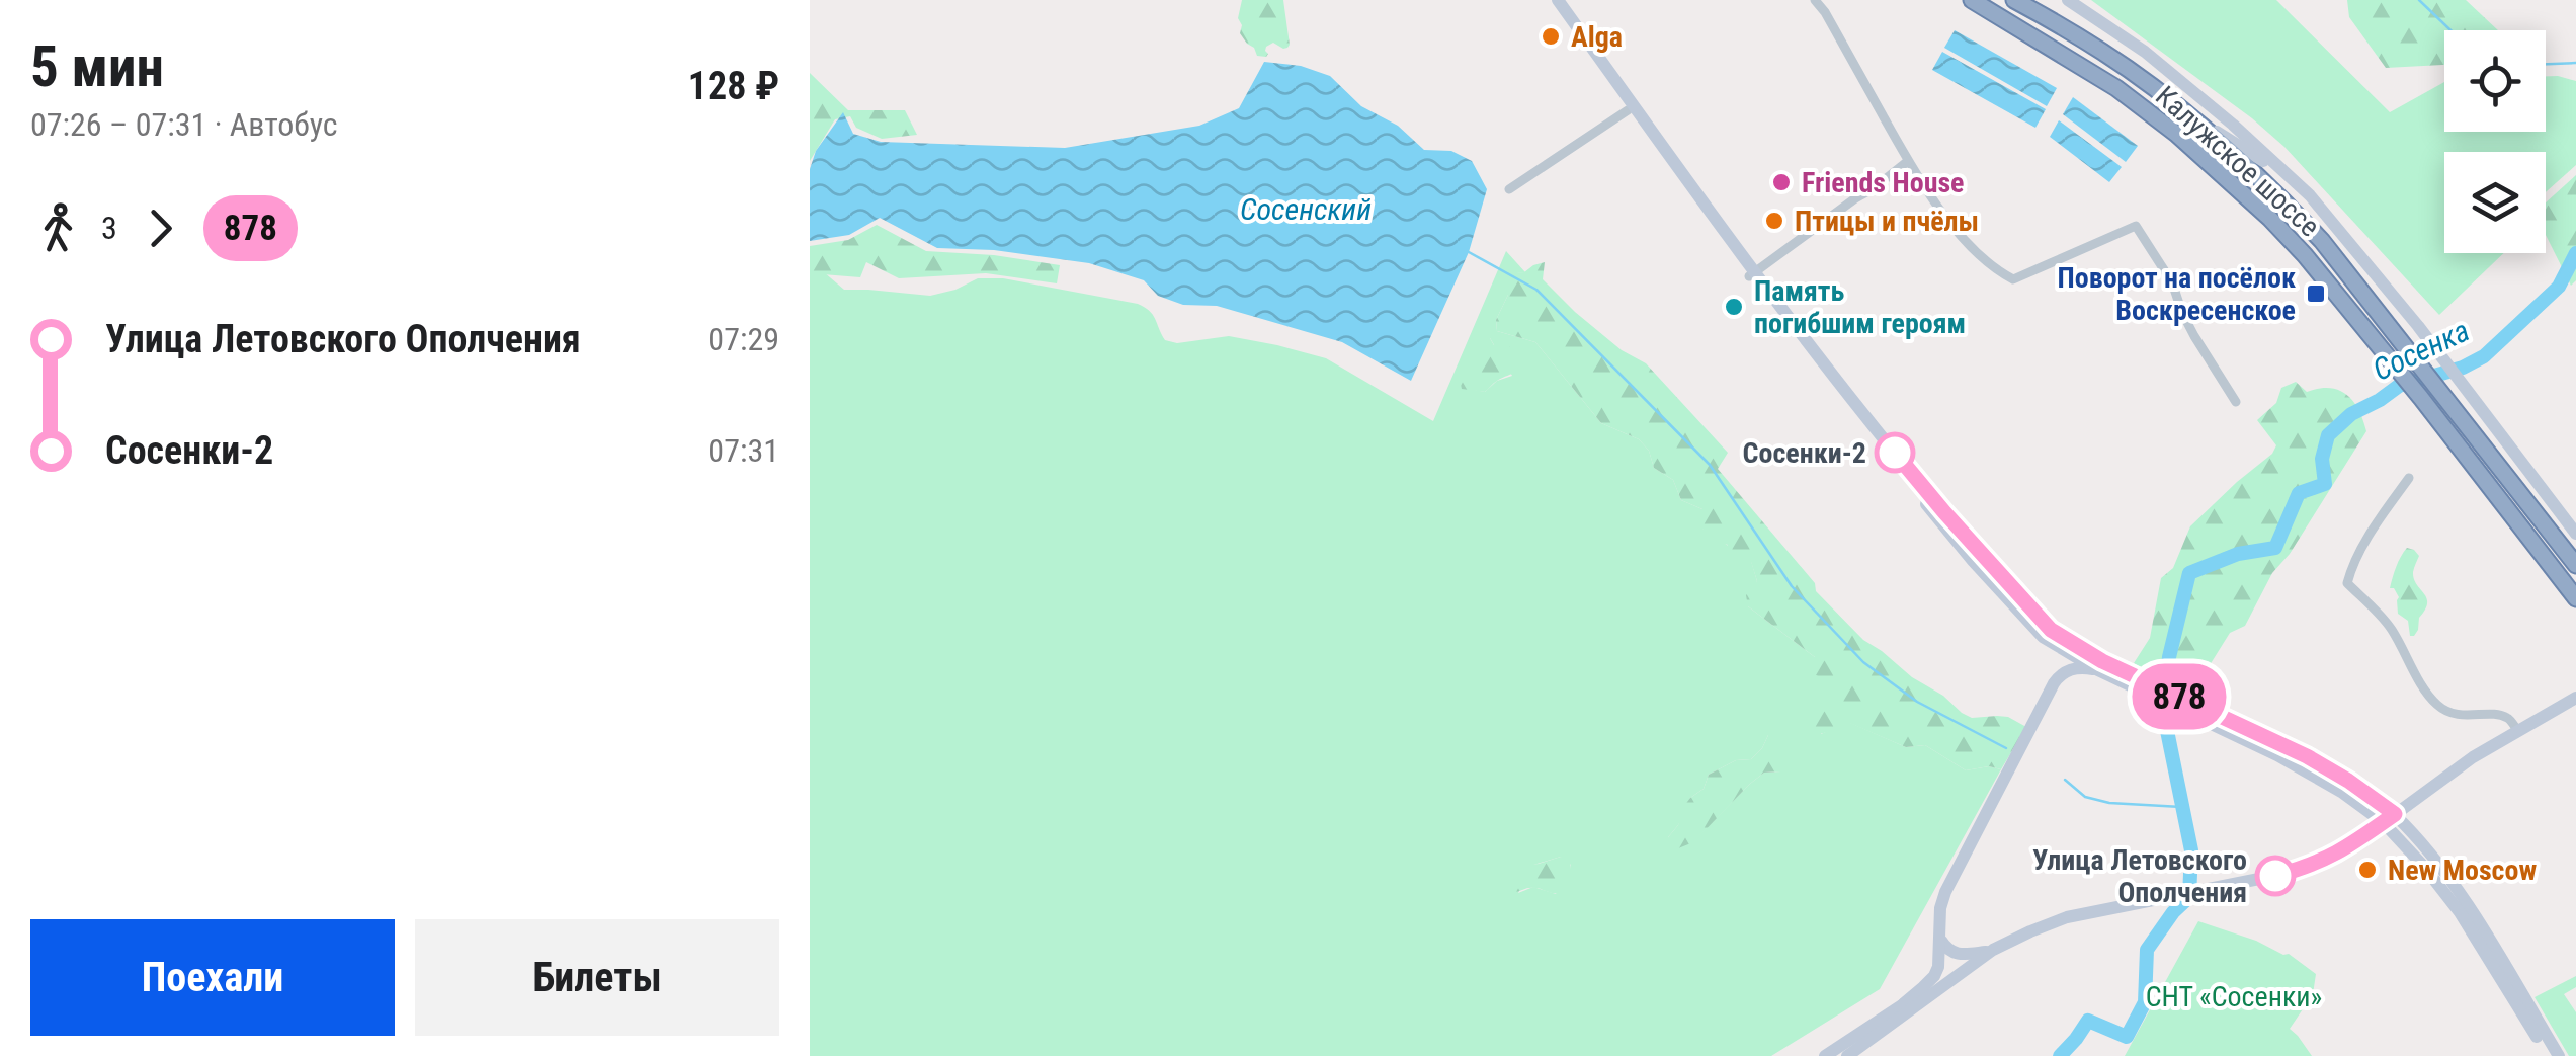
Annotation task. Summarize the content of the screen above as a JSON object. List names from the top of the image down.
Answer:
{
  "streets": {
    "highway": ["Калужское шоссе"]
  },
  "water": ["Сосенский", "Сосенка"],
  "parks": ["СНТ «Сосенки»"],
  "places": {
    "other": [
      "Alga",
      "Friends House",
      "Птицы и пчёлы",
      "Память погибшим героям",
      "Сосенки-2",
      "New Moscow",
      "Улица Летовского Ополчения"
    ],
    "transit": ["Поворот на посёлок Воскресенское"]
  },
  "lines": ["bus line 878"],
  "page": {
    "heading": ["5 мин", "07:26 – 07:31 · Автобус", "128 ₽"],
    "on_map": "878",
    "legs": ["3", "878"],
    "list": [
      {
        "name": "Улица Летовского Ополчения",
        "value": "07:29"
      },
      {
        "name": "Сосенки-2",
        "value": "07:31"
      }
    ],
    "buttons": ["Поехали", "Билеты"]
  }
}
